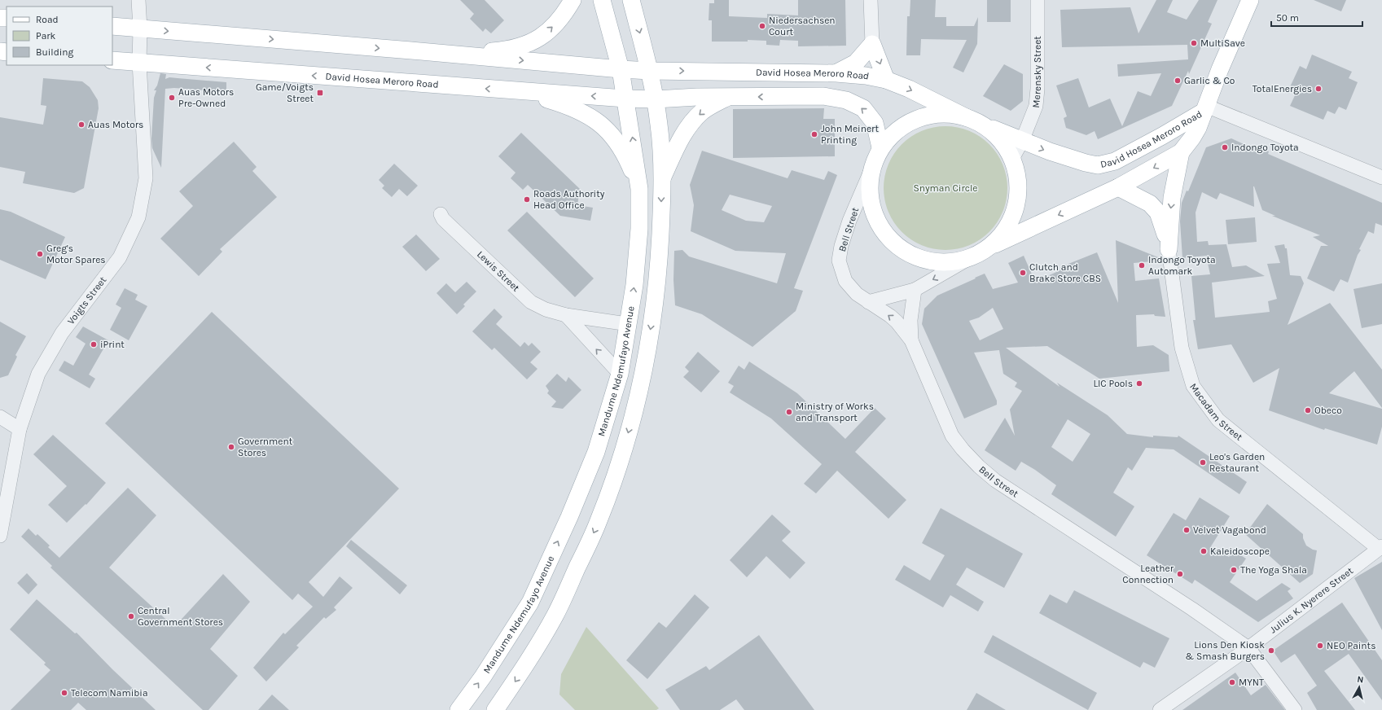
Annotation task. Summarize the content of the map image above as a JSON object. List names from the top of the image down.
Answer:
{
  "streets": {
    "main road": ["David Hosea Meroro Road", "Mandume Ndemufayo Avenue"],
    "street": [
      "Merensky Street",
      "Bell Street",
      "Lewis Street",
      "Voigts Street",
      "Macadam Street",
      "Julius K. Nyerere Street"
    ]
  },
  "crossings": [
    ["Merensky Street", "David Hosea Meroro Road"],
    ["David Hosea Meroro Road", "Voigts Street"],
    ["David Hosea Meroro Road", "Mandume Ndemufayo Avenue"],
    ["Bell Street", "Julius K. Nyerere Street"],
    ["Lewis Street", "Mandume Ndemufayo Avenue"],
    ["Macadam Street", "Julius K. Nyerere Street"]
  ],
  "parks": ["Snyman Circle"],
  "places": {
    "other": [
      "Niedersachsen Court",
      "MultiSave",
      "Garlic & Co",
      "TotalEnergies",
      "Auas Motors Pre-Owned",
      "Auas Motors",
      "John Meinert Printing",
      "Indongo Toyota",
      "Roads Authority Head Office",
      "Greg's Motor Spares",
      "Indongo Toyota Automark",
      "Clutch and Brake Store CBS",
      "iPrint",
      "LIC Pools",
      "Obeco",
      "Ministry of Works and Transport",
      "Government Stores",
      "Leo's Garden Restaurant",
      "Velvet Vagabond",
      "Kaleidoscope",
      "The Yoga Shala",
      "Leather Connection",
      "Central Government Stores",
      "NEO Paints",
      "Lions Den Kiosk & Smash Burgers",
      "MYNT",
      "Telecom Namibia"
    ],
    "transit": ["Game/Voigts Street"]
  },
  "legend": ["Road", "Park", "Building"],
  "scale_bar": "50 m",
  "north": "top"
}
